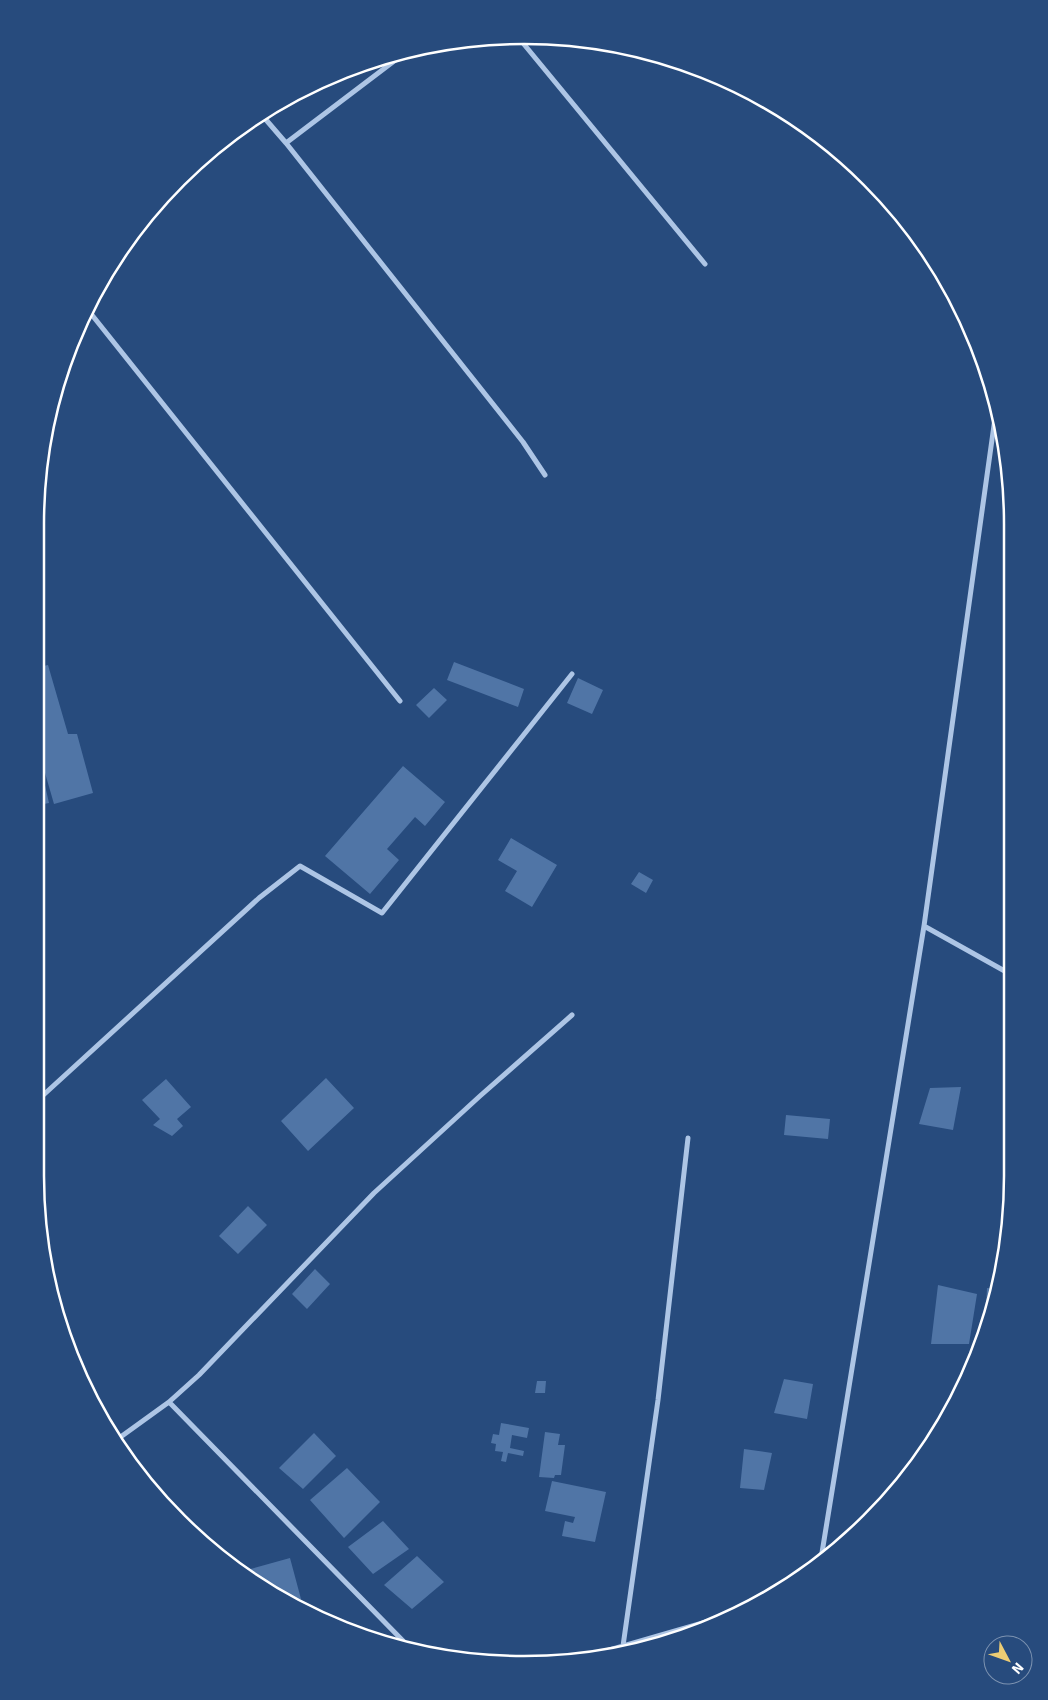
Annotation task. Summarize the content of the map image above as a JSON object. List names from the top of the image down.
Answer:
{
  "north": "bottom right"
}
